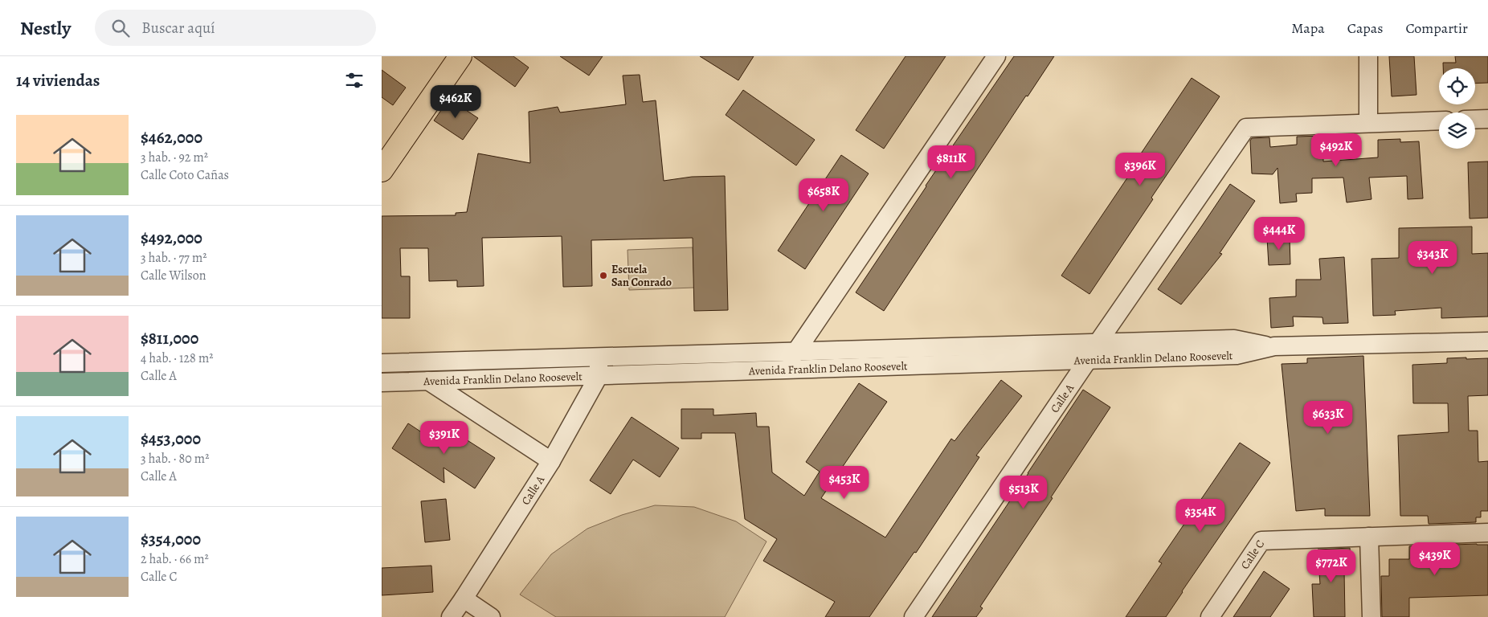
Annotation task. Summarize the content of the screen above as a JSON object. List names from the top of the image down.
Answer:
{
  "streets": {
    "street": ["Avenida Franklin Delano Roosevelt", "Calle A", "Calle C"]
  },
  "crossings": [
    ["Avenida Franklin Delano Roosevelt", "Calle A"]
  ],
  "places": ["Escuela San Conrado"],
  "page": {
    "header": "Nestly",
    "search": "Buscar aquí",
    "nav": ["Mapa", "Capas", "Compartir"],
    "heading": "14 viviendas",
    "price": [
      "$462K",
      "$492K",
      "$811K",
      "$396K",
      "$658K",
      "$444K",
      "$343K",
      "$633K",
      "$391K",
      "$453K",
      "$513K",
      "$354K",
      "$439K",
      "$772K"
    ],
    "list": [
      {
        "name": "$462,000",
        "note": "3 hab. · 92 m² · Calle Coto Cañas"
      },
      {
        "name": "$492,000",
        "note": "3 hab. · 77 m² · Calle Wilson"
      },
      {
        "name": "$811,000",
        "note": "4 hab. · 128 m² · Calle A"
      },
      {
        "name": "$453,000",
        "note": "3 hab. · 80 m² · Calle A"
      },
      {
        "name": "$354,000",
        "note": "2 hab. · 66 m² · Calle C"
      }
    ]
  }
}
